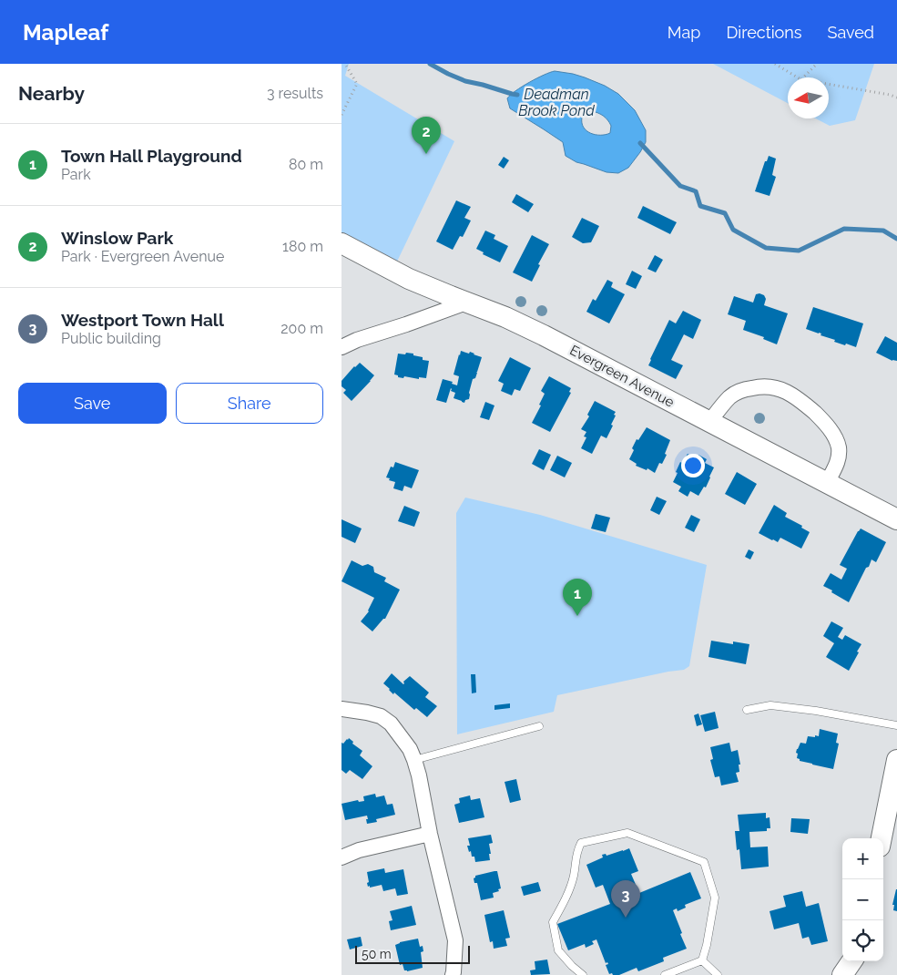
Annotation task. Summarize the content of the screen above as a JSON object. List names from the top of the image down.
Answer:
{
  "streets": {
    "main road": ["Evergreen Avenue"]
  },
  "water": ["Deadman Brook Pond"],
  "scale_bar": "50 m",
  "north": "left",
  "page": {
    "header": "Mapleaf",
    "nav": ["Map", "Directions", "Saved"],
    "heading": ["Nearby", "3 results"],
    "pins": ["2", "1", "3"],
    "list": [
      {
        "mark": "1",
        "name": "Town Hall Playground",
        "note": "Park",
        "value": "80 m"
      },
      {
        "mark": "2",
        "name": "Winslow Park",
        "note": "Park · Evergreen Avenue",
        "value": "180 m"
      },
      {
        "mark": "3",
        "name": "Westport Town Hall",
        "note": "Public building",
        "value": "200 m"
      }
    ],
    "buttons": ["Save", "Share"],
    "map_buttons": ["+", "−"],
    "scale": "50 m"
  }
}
